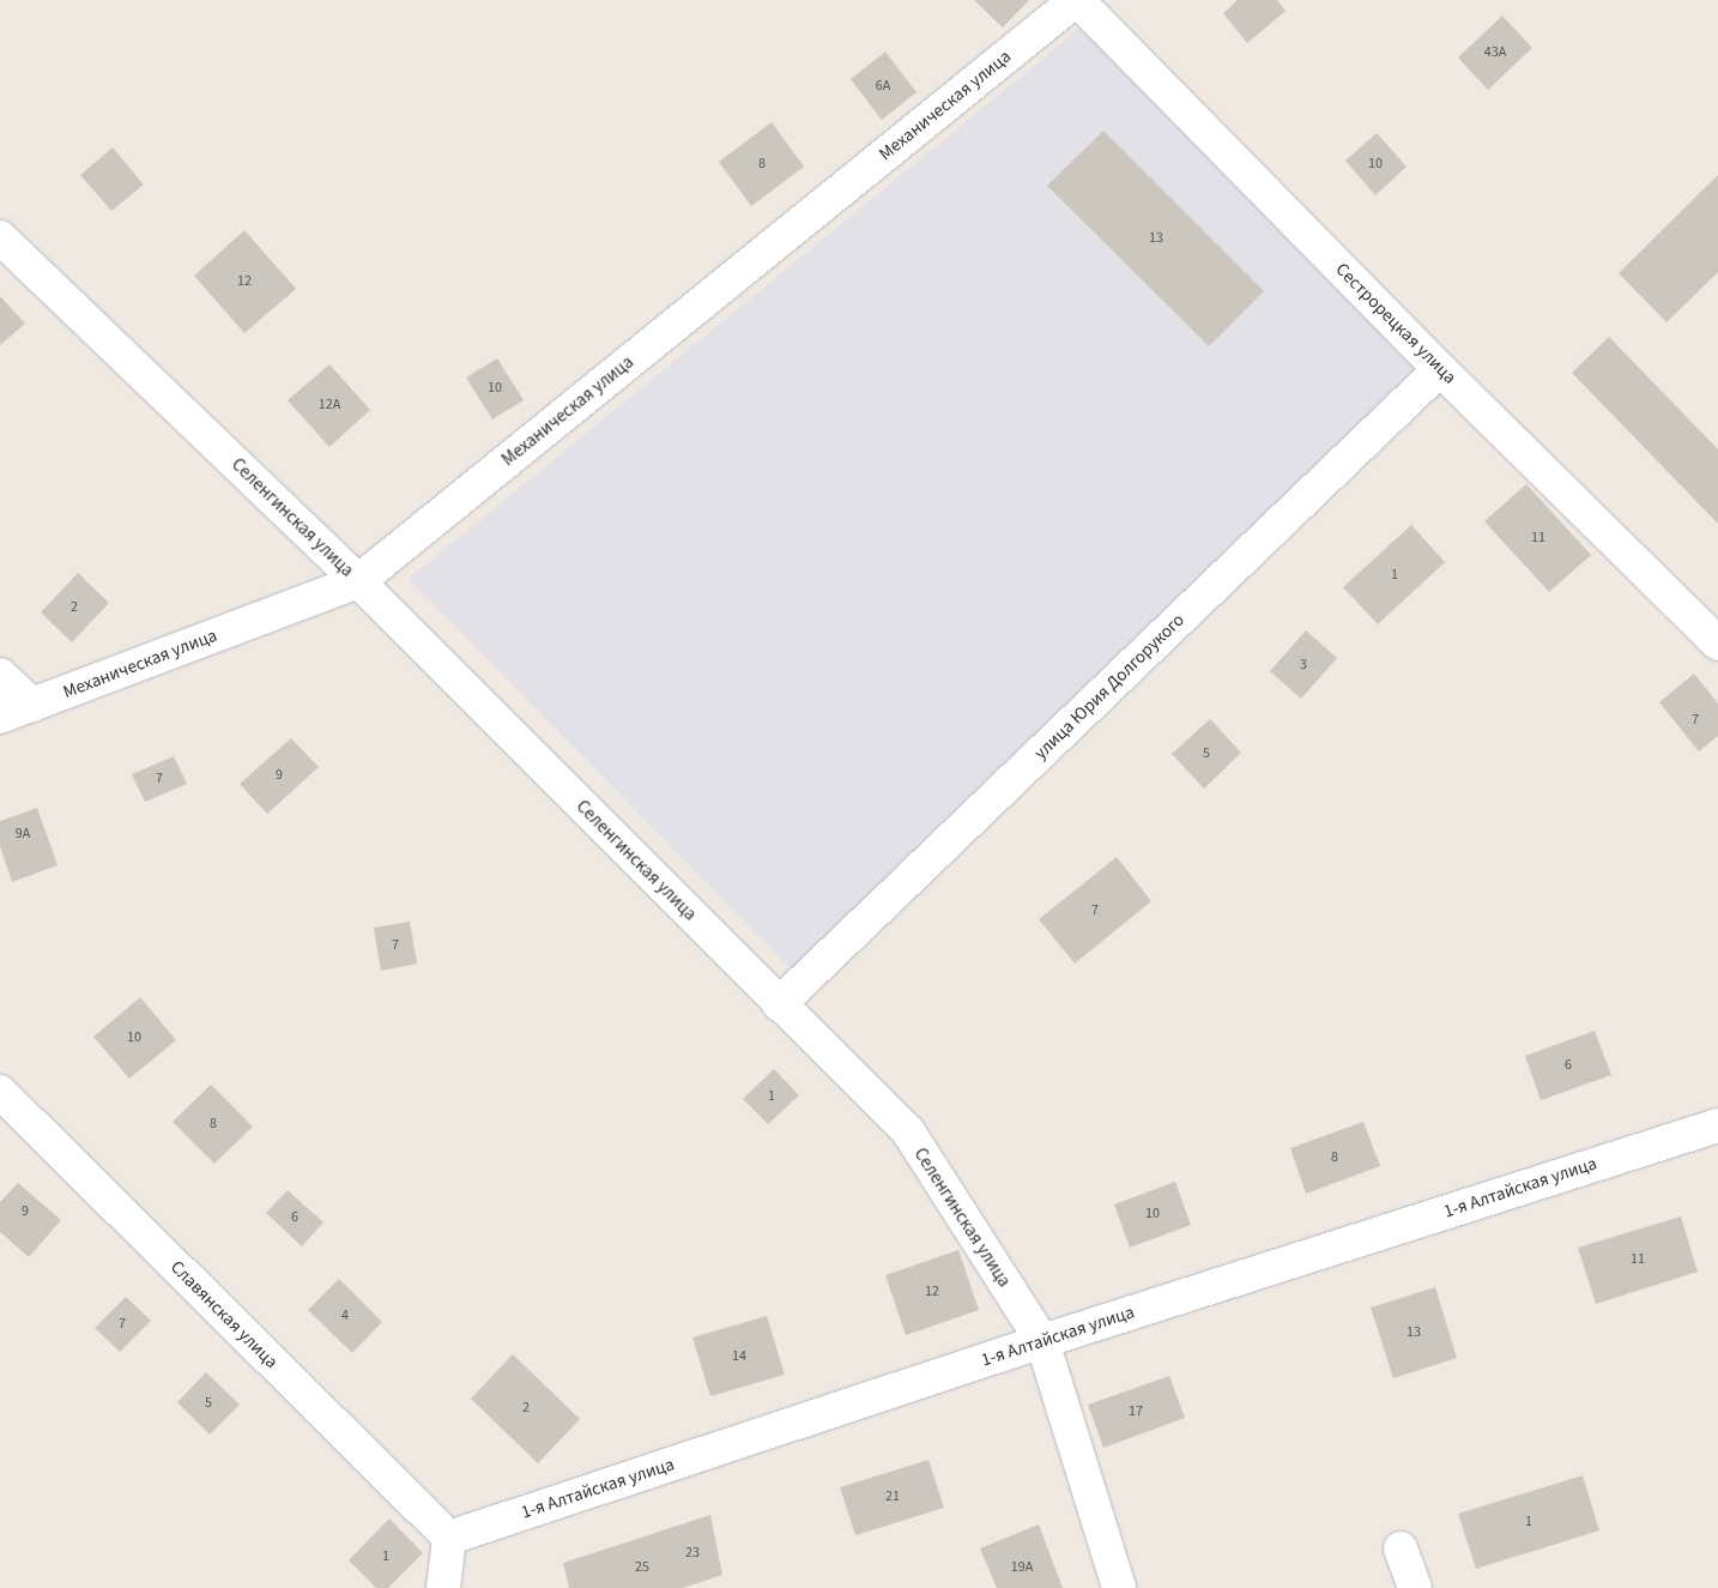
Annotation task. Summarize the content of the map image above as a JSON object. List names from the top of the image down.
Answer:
{
  "streets": {
    "street": [
      "Механическая улица",
      "Сестрорецкая улица",
      "Селенгинская улица",
      "улица Юрия Долгорукого",
      "1-я Алтайская улица",
      "Славянская улица"
    ]
  },
  "crossings": [
    ["Механическая улица", "Сестрорецкая улица"],
    ["Механическая улица", "Селенгинская улица"],
    ["Сестрорецкая улица", "улица Юрия Долгорукого"],
    ["Селенгинская улица", "улица Юрия Долгорукого"],
    ["Селенгинская улица", "1-я Алтайская улица"],
    ["1-я Алтайская улица", "Славянская улица"]
  ],
  "house_numbers": [
    "43А",
    "6А",
    "8",
    "10",
    "13",
    "12",
    "10",
    "12А",
    "11",
    "1",
    "2",
    "3",
    "7",
    "5",
    "9",
    "7",
    "9А",
    "7",
    "7",
    "10",
    "6",
    "1",
    "8",
    "8",
    "9",
    "10",
    "6",
    "11",
    "12",
    "4",
    "7",
    "13",
    "14",
    "5",
    "2",
    "17",
    "21",
    "1",
    "23",
    "1",
    "25",
    "19А"
  ]
}
